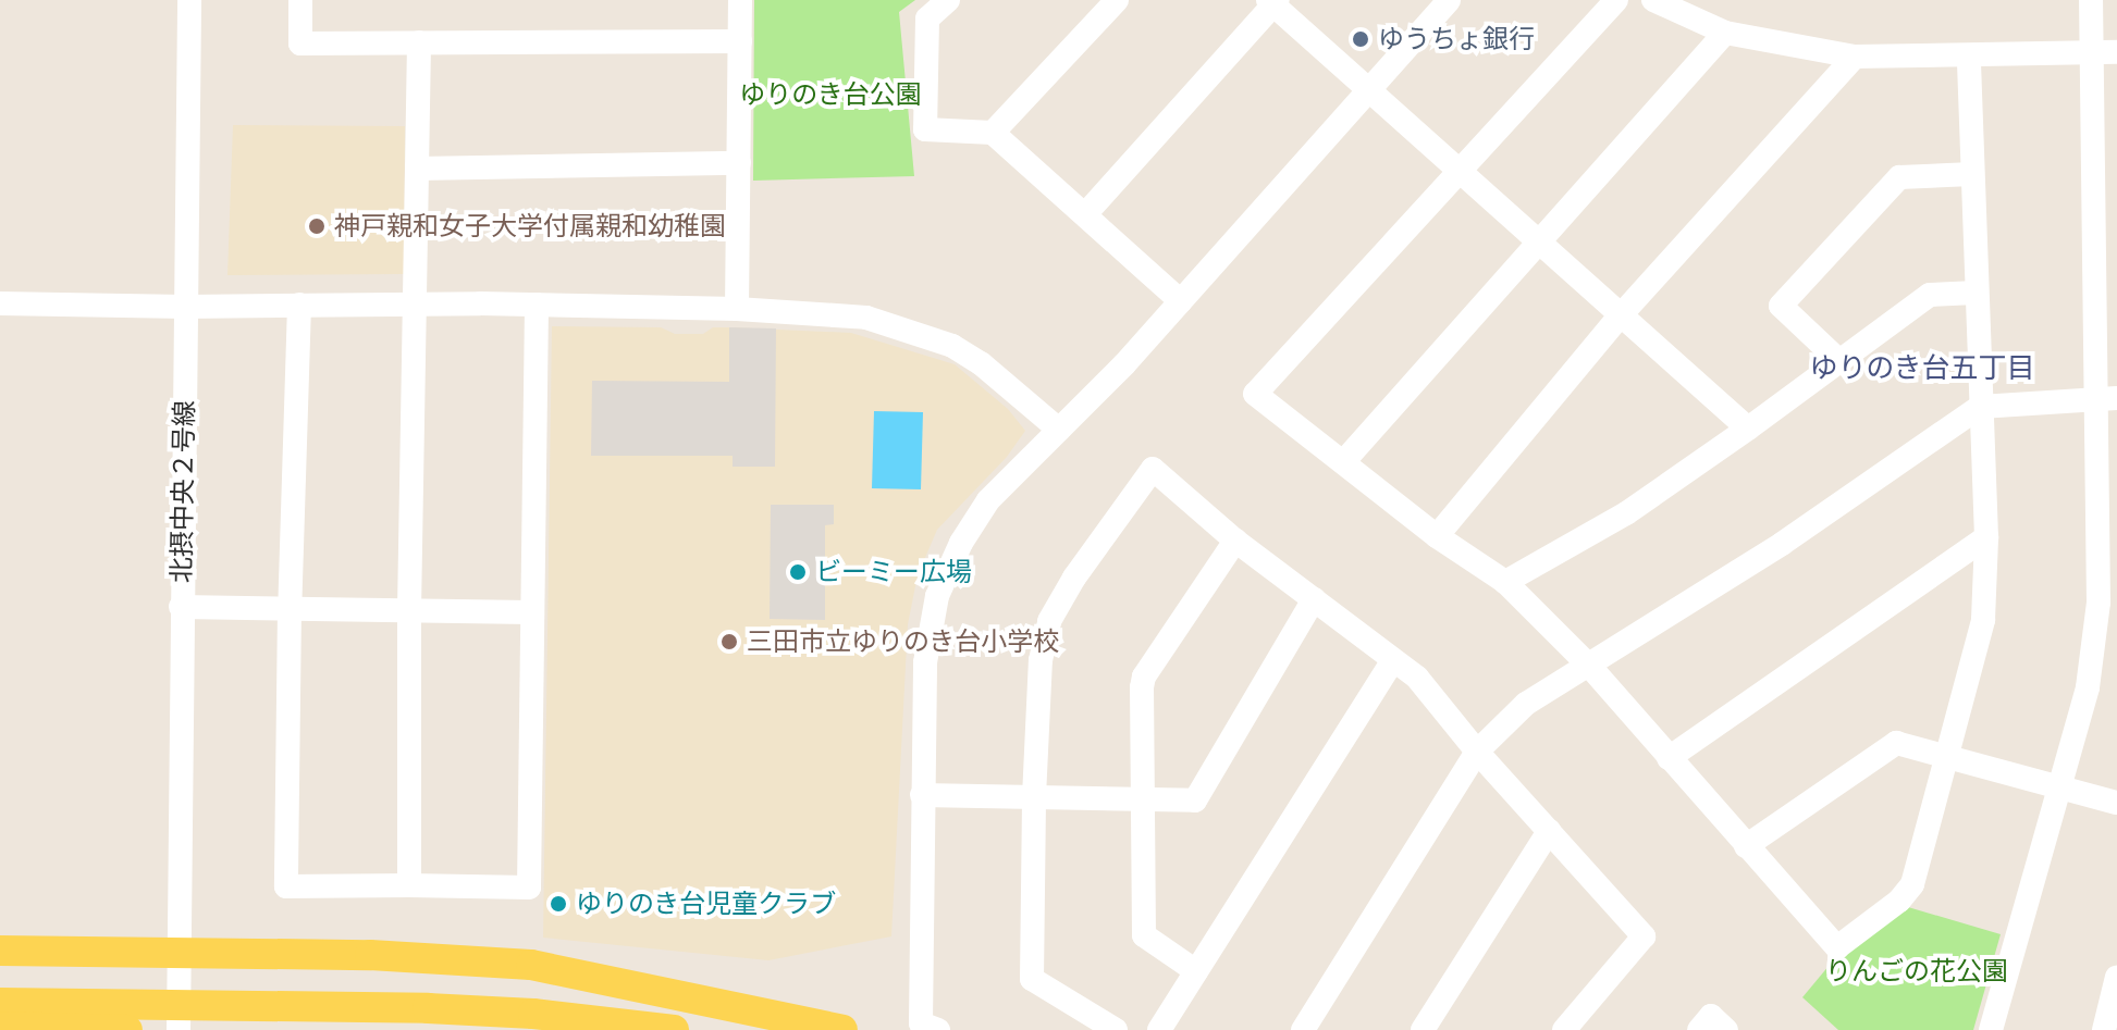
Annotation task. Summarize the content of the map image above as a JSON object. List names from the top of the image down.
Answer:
{
  "streets": {
    "street": ["北摂中央２号線"]
  },
  "districts": ["ゆりのき台五丁目"],
  "parks": ["ゆりのき台公園", "りんごの花公園"],
  "places": [
    "ゆうちょ銀行",
    "神戸親和女子大学付属親和幼稚園",
    "ビーミー広場",
    "三田市立ゆりのき台小学校",
    "ゆりのき台児童クラブ"
  ]
}
